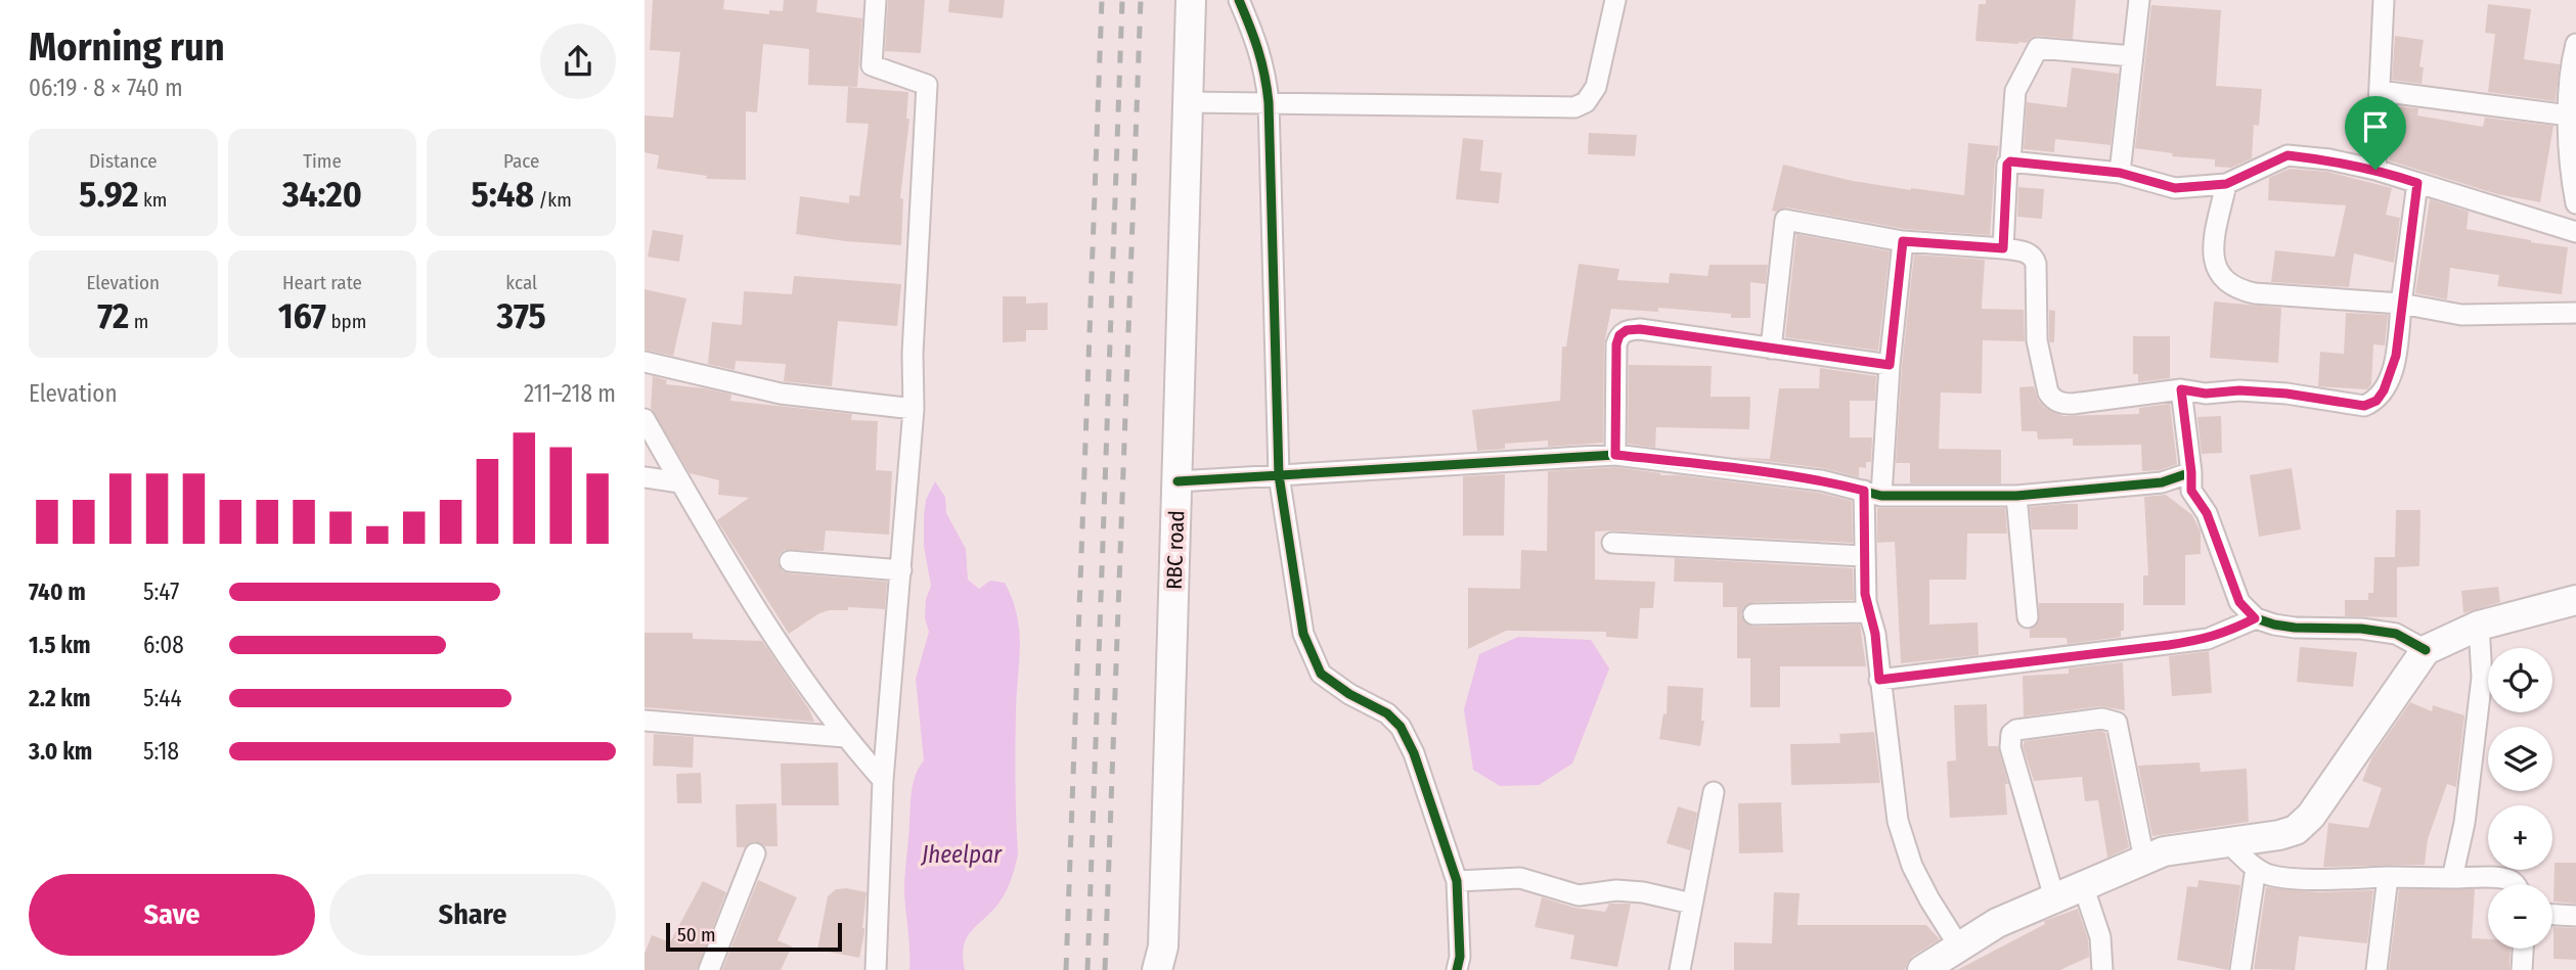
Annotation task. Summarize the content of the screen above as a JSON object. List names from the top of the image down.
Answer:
{
  "streets": {
    "street": ["RBC road"]
  },
  "water": ["Jheelpar"],
  "scale_bar": "50 m",
  "page": {
    "heading": ["Morning run", "06:19 · 8 × 740 m"],
    "stats": [
      ["Distance", "5.92 km"],
      ["Time", "34:20"],
      ["Pace", "5:48 /km"],
      ["Elevation", "72 m"],
      ["Heart rate", "167 bpm"],
      ["kcal", "375"]
    ],
    "chart": ["Elevation", "211–218 m"],
    "list": [
      {
        "name": "740 m",
        "note": "5:47"
      },
      {
        "name": "1.5 km",
        "note": "6:08"
      },
      {
        "name": "2.2 km",
        "note": "5:44"
      },
      {
        "name": "3.0 km",
        "note": "5:18"
      }
    ],
    "map_buttons": ["+", "−"],
    "buttons": ["Save", "Share"],
    "scale": "50 m"
  }
}
